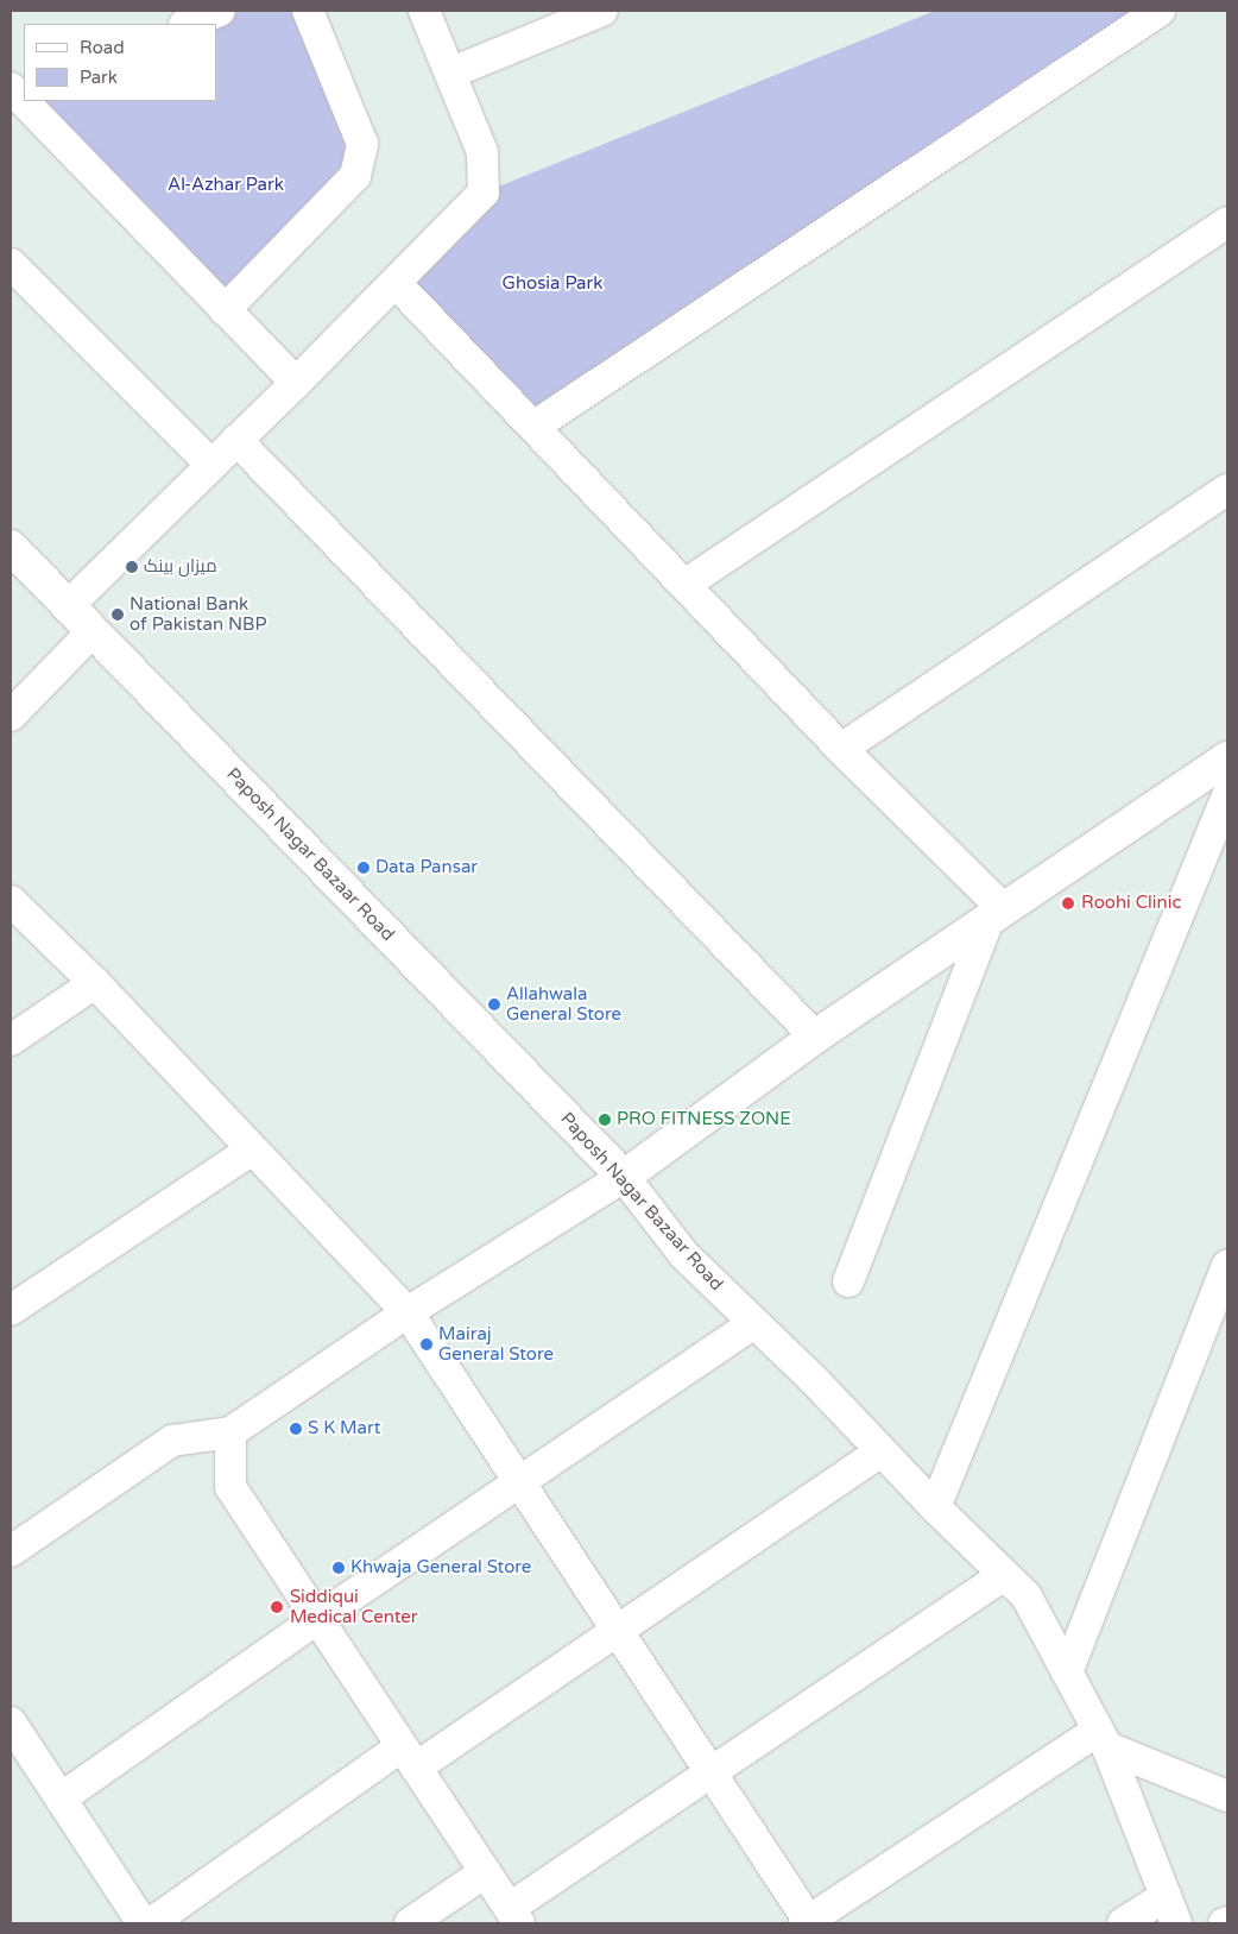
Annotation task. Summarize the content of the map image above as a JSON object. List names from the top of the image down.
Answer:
{
  "streets": {
    "street": ["Paposh Nagar Bazaar Road"]
  },
  "parks": ["Al-Azhar Park", "Ghosia Park"],
  "places": [
    "میزان بینک",
    "National Bank of Pakistan NBP",
    "Data Pansar",
    "Roohi Clinic",
    "Allahwala General Store",
    "PRO FITNESS ZONE",
    "Mairaj General Store",
    "S K Mart",
    "Khwaja General Store",
    "Siddiqui Medical Center"
  ],
  "legend": ["Road", "Park"]
}
